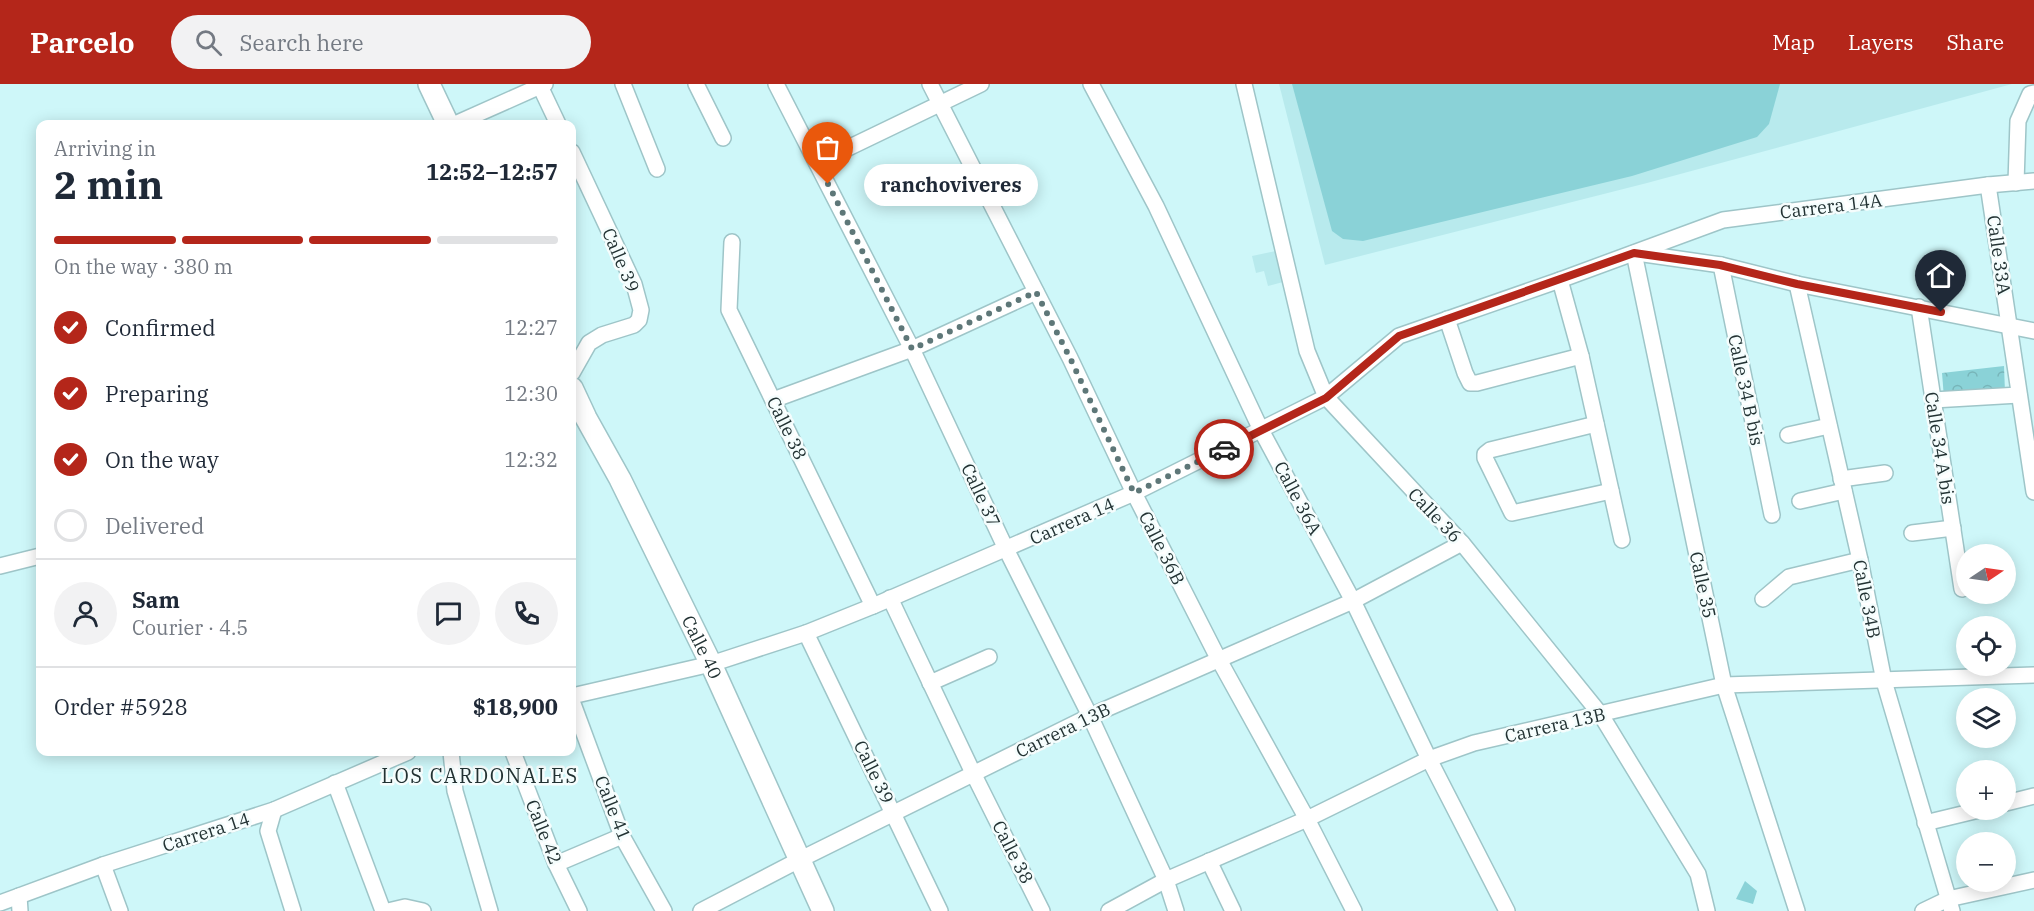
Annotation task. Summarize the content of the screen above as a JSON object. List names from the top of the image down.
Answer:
{
  "streets": {
    "street": [
      "Carrera 14A",
      "Calle 33A",
      "Calle 39",
      "Calle 34 B bis",
      "Calle 38",
      "Calle 34 A bis",
      "Calle 37",
      "Calle 36A",
      "Calle 36",
      "Carrera 14",
      "Calle 36B",
      "Calle 35",
      "Calle 34B",
      "Calle 40",
      "Carrera 13B",
      "Calle 41",
      "Calle 42"
    ]
  },
  "crossings": [
    ["Carrera 14A", "Calle 33A"],
    ["Carrera 14A", "Carrera 14"],
    ["Carrera 14A", "Calle 35"],
    ["Calle 33A", "Carrera 14"],
    ["Calle 39", "Carrera 14"],
    ["Calle 39", "Carrera 13B"],
    ["Calle 34 B bis", "Carrera 14"],
    ["Calle 38", "Carrera 14"],
    ["Calle 38", "Carrera 13B"],
    ["Calle 34 A bis", "Carrera 14"],
    ["Calle 37", "Carrera 14"],
    ["Calle 37", "Carrera 13B"],
    ["Calle 36A", "Carrera 14"],
    ["Calle 36A", "Carrera 13B"],
    ["Calle 36", "Carrera 14"],
    ["Calle 36", "Carrera 13B"],
    ["Carrera 14", "Calle 36B"],
    ["Carrera 14", "Calle 35"],
    ["Carrera 14", "Calle 34B"],
    ["Carrera 14", "Calle 40"],
    ["Calle 36B", "Carrera 13B"],
    ["Calle 35", "Carrera 13B"],
    ["Calle 34B", "Carrera 13B"],
    ["Calle 40", "Carrera 13B"]
  ],
  "districts": ["LOS CARDONALES"],
  "places": ["ranchoviveres"],
  "north": "right",
  "page": {
    "header": "Parcelo",
    "search": "Search here",
    "nav": ["Map", "Layers", "Share"],
    "heading": ["2 min", "Arriving in", "12:52–12:57"],
    "panel": [
      "Sam",
      "Courier · 4.5",
      "Order #5928",
      "$18,900"
    ],
    "bubble": "ranchoviveres",
    "bar": "On the way · 380 m",
    "list": [
      ["Confirmed", "12:27"],
      ["Preparing", "12:30"],
      ["On the way", "12:32"],
      "Delivered"
    ],
    "map_buttons": ["+", "−"]
  }
}
